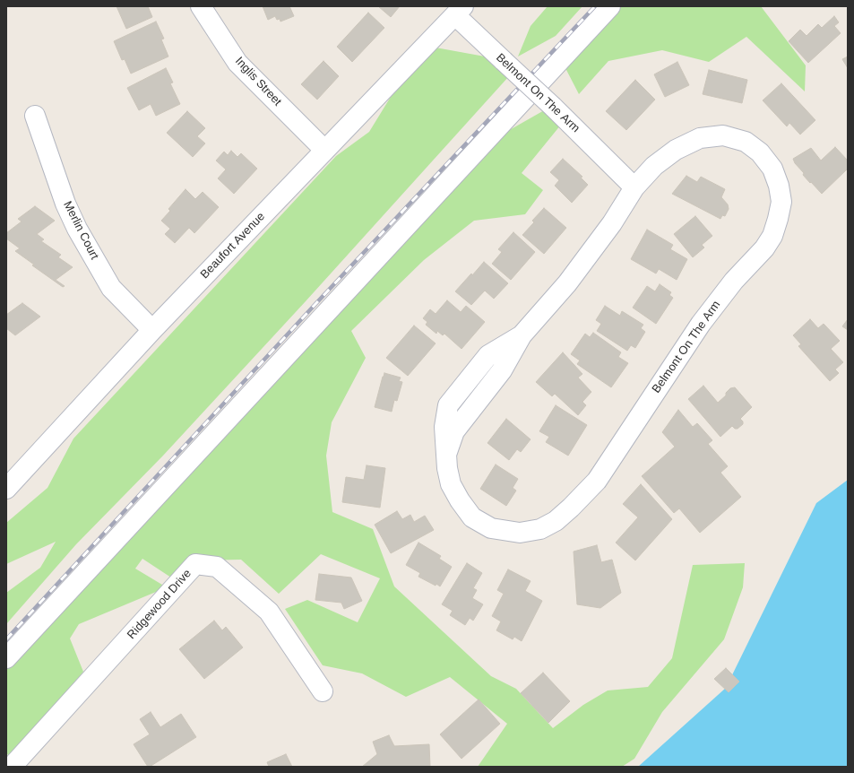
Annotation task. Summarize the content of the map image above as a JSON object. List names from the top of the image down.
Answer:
{
  "streets": {
    "street": [
      "Inglis Street",
      "Belmont On The Arm",
      "Merlin Court",
      "Beaufort Avenue",
      "Ridgewood Drive"
    ]
  },
  "crossings": [
    ["Inglis Street", "Beaufort Avenue"],
    ["Belmont On The Arm", "Beaufort Avenue"],
    ["Merlin Court", "Beaufort Avenue"]
  ]
}
